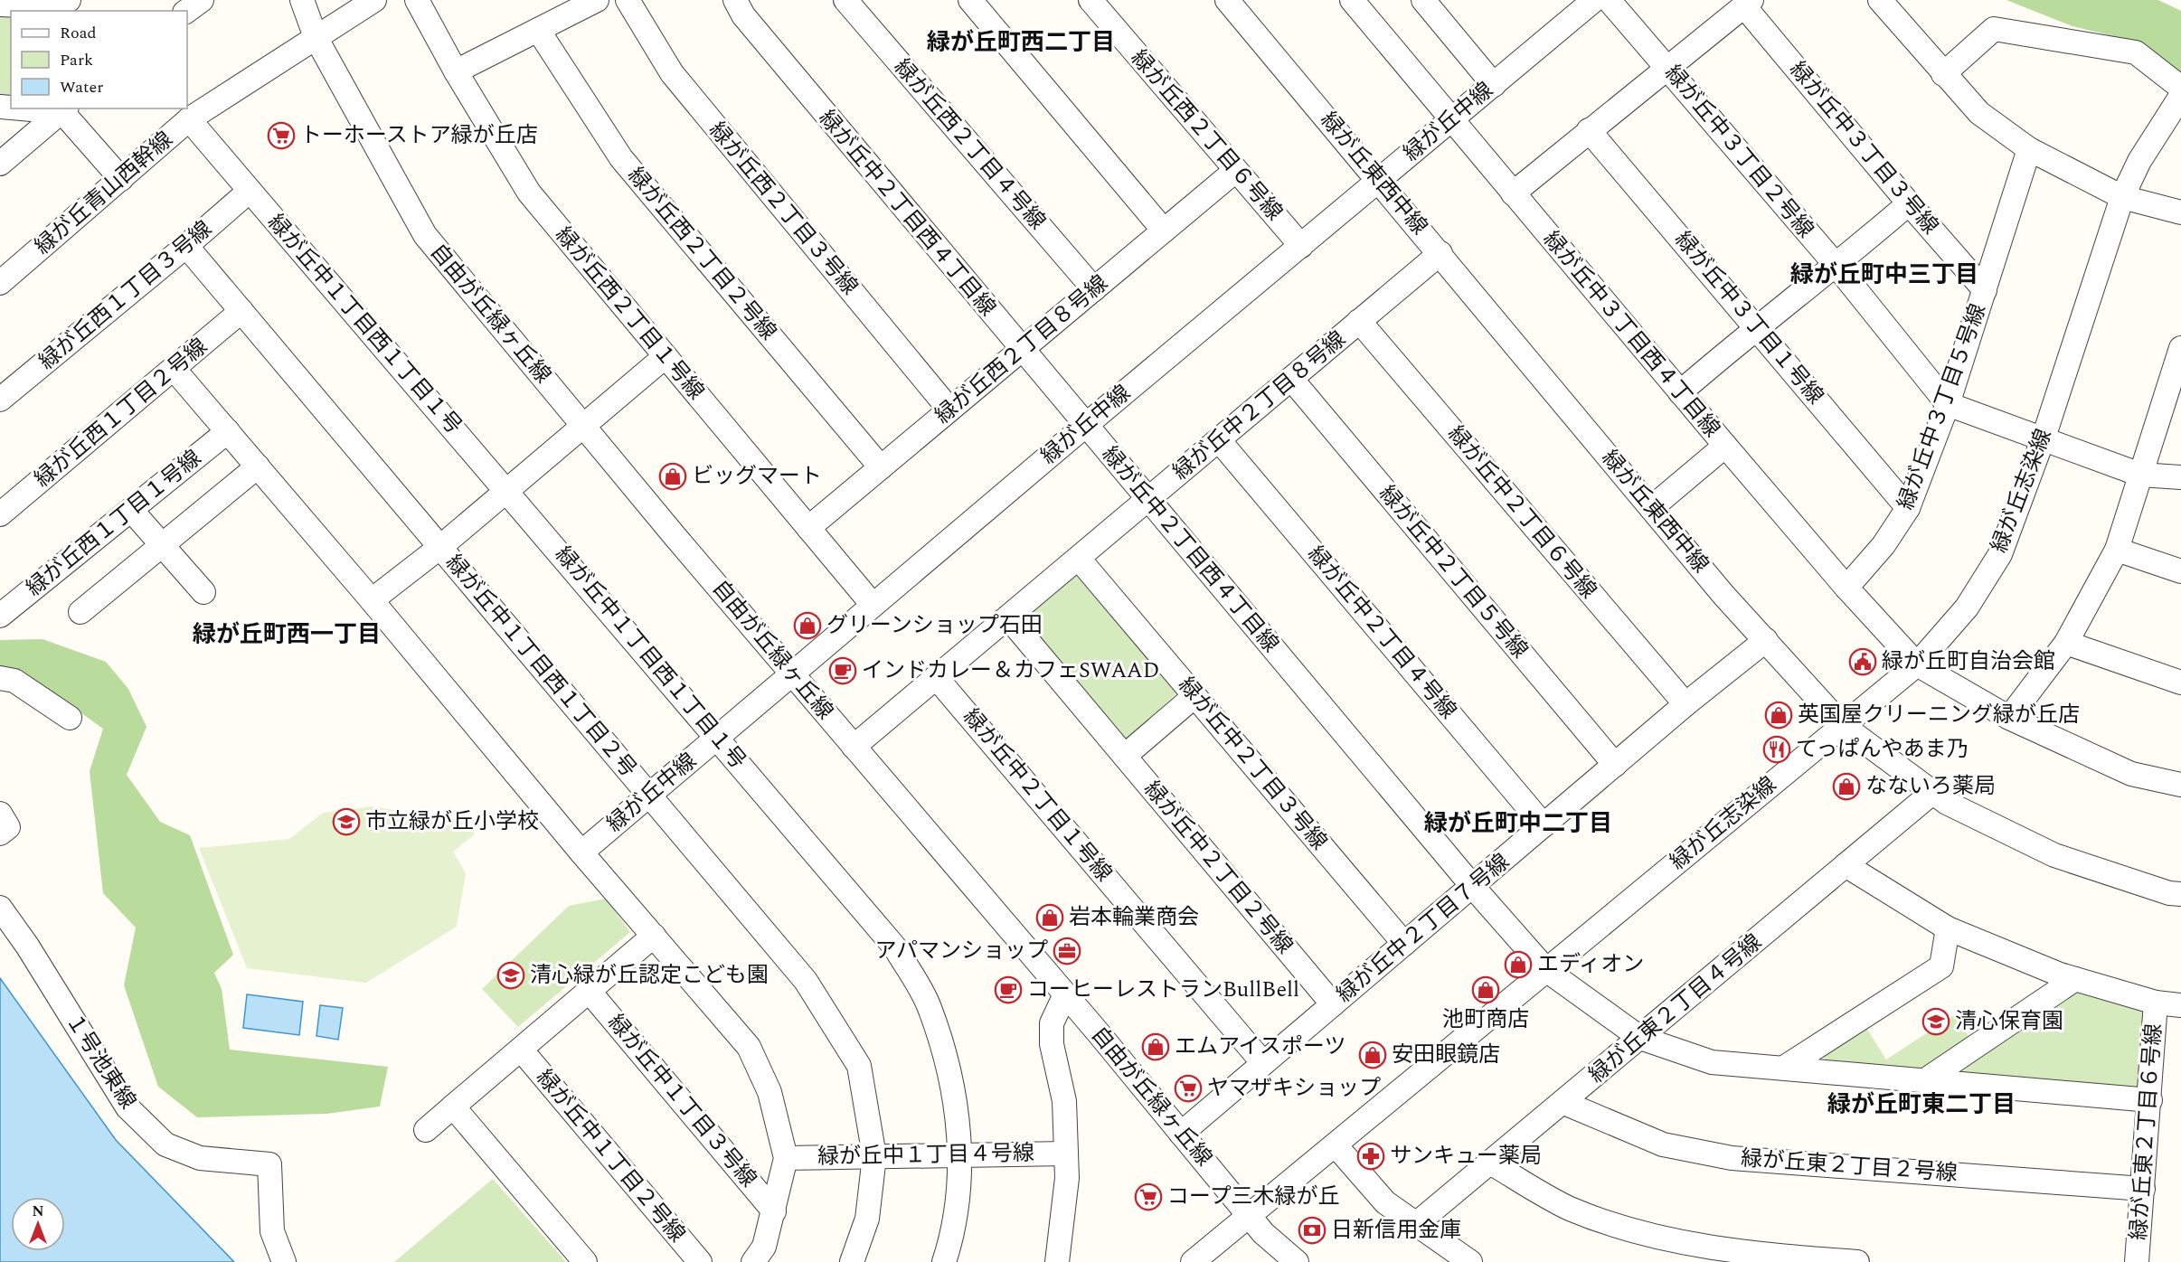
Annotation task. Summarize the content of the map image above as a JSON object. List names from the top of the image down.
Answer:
{
  "streets": {
    "street": [
      "緑が丘中線",
      "緑が丘西２丁目６号線",
      "緑が丘西２丁目４号線",
      "緑が丘中３丁目３号線",
      "緑が丘中３丁目２号線",
      "緑が丘東西中線",
      "緑が丘青山西幹線",
      "緑が丘西２丁目３号線",
      "緑が丘中２丁目西４丁目線",
      "緑が丘西２丁目２号線",
      "緑が丘西１丁目３号線",
      "自由が丘緑ヶ丘線",
      "緑が丘西２丁目１号線",
      "緑が丘中３丁目１号線",
      "緑が丘中１丁目西１丁目１号",
      "緑が丘中３丁目西４丁目線",
      "緑が丘西２丁目８号線",
      "緑が丘中２丁目８号線",
      "緑が丘中３丁目５号線",
      "緑が丘西１丁目２号線",
      "緑が丘志染線",
      "緑が丘中２丁目６号線",
      "緑が丘西１丁目１号線",
      "緑が丘中２丁目５号線",
      "緑が丘中２丁目４号線",
      "緑が丘中１丁目西１丁目２号",
      "緑が丘中２丁目３号線",
      "緑が丘中２丁目１号線",
      "緑が丘中２丁目２号線",
      "緑が丘中２丁目７号線",
      "緑が丘東２丁目４号線",
      "１号池東線",
      "緑が丘中１丁目３号線",
      "緑が丘東２丁目６号線",
      "緑が丘中１丁目４号線",
      "緑が丘中１丁目２号線",
      "緑が丘東２丁目２号線"
    ]
  },
  "crossings": [
    ["緑が丘中線", "緑が丘西２丁目６号線"],
    ["緑が丘中線", "緑が丘東西中線"],
    ["緑が丘中線", "緑が丘中２丁目西４丁目線"],
    ["緑が丘中線", "自由が丘緑ヶ丘線"],
    ["緑が丘中線", "緑が丘西２丁目１号線"],
    ["緑が丘中線", "緑が丘中１丁目西１丁目１号"],
    ["緑が丘中線", "緑が丘中３丁目西４丁目線"],
    ["緑が丘中線", "緑が丘中１丁目西１丁目２号"],
    ["緑が丘西２丁目６号線", "緑が丘西２丁目８号線"],
    ["緑が丘西２丁目４号線", "緑が丘西２丁目８号線"],
    ["緑が丘中３丁目３号線", "緑が丘中３丁目５号線"],
    ["緑が丘中３丁目２号線", "緑が丘中３丁目５号線"],
    ["緑が丘東西中線", "緑が丘中２丁目８号線"],
    ["緑が丘東西中線", "緑が丘志染線"],
    ["緑が丘東西中線", "緑が丘中２丁目７号線"],
    ["緑が丘東西中線", "緑が丘東２丁目４号線"],
    ["緑が丘青山西幹線", "自由が丘緑ヶ丘線"],
    ["緑が丘青山西幹線", "緑が丘中１丁目西１丁目１号"],
    ["緑が丘西２丁目３号線", "緑が丘西２丁目８号線"],
    ["緑が丘中２丁目西４丁目線", "緑が丘西２丁目８号線"],
    ["緑が丘中２丁目西４丁目線", "緑が丘中２丁目８号線"],
    ["緑が丘中２丁目西４丁目線", "緑が丘志染線"],
    ["緑が丘中２丁目西４丁目線", "緑が丘中２丁目７号線"],
    ["緑が丘中２丁目西４丁目線", "緑が丘東２丁目４号線"],
    ["緑が丘中２丁目西４丁目線", "緑が丘東２丁目６号線"],
    ["緑が丘西２丁目２号線", "緑が丘西２丁目８号線"],
    ["緑が丘西１丁目３号線", "緑が丘中１丁目西１丁目１号"],
    ["緑が丘西１丁目３号線", "緑が丘中１丁目西１丁目２号"],
    ["自由が丘緑ヶ丘線", "緑が丘中２丁目８号線"],
    ["自由が丘緑ヶ丘線", "緑が丘志染線"],
    ["自由が丘緑ヶ丘線", "緑が丘中２丁目７号線"],
    ["緑が丘西２丁目１号線", "緑が丘西２丁目８号線"],
    ["緑が丘中３丁目１号線", "緑が丘中３丁目５号線"],
    ["緑が丘中１丁目西１丁目１号", "緑が丘中１丁目４号線"],
    ["緑が丘中３丁目西４丁目線", "緑が丘中３丁目５号線"],
    ["緑が丘中３丁目西４丁目線", "緑が丘志染線"],
    ["緑が丘中２丁目８号線", "緑が丘中２丁目６号線"],
    ["緑が丘中２丁目８号線", "緑が丘中２丁目５号線"],
    ["緑が丘中２丁目８号線", "緑が丘中２丁目４号線"],
    ["緑が丘中２丁目８号線", "緑が丘中２丁目３号線"],
    ["緑が丘中２丁目８号線", "緑が丘中２丁目１号線"],
    ["緑が丘中２丁目８号線", "緑が丘中２丁目２号線"],
    ["緑が丘西１丁目２号線", "緑が丘中１丁目西１丁目２号"],
    ["緑が丘中２丁目６号線", "緑が丘中２丁目７号線"],
    ["緑が丘中２丁目５号線", "緑が丘中２丁目７号線"],
    ["緑が丘中２丁目４号線", "緑が丘中２丁目７号線"],
    ["緑が丘中１丁目西１丁目２号", "緑が丘中１丁目４号線"],
    ["緑が丘中２丁目３号線", "緑が丘中２丁目７号線"],
    ["緑が丘中２丁目１号線", "緑が丘中２丁目７号線"],
    ["緑が丘中２丁目２号線", "緑が丘中２丁目７号線"],
    ["緑が丘東２丁目４号線", "緑が丘東２丁目２号線"],
    ["緑が丘東２丁目６号線", "緑が丘東２丁目２号線"]
  ],
  "districts": [
    "緑が丘町西二丁目",
    "緑が丘町中三丁目",
    "緑が丘町西一丁目",
    "緑が丘町中二丁目",
    "緑が丘町東二丁目"
  ],
  "places": {
    "supermarket": ["トーホーストア緑が丘店", "ヤマザキショップ", "コープ三木緑が丘"],
    "shop": [
      "ビッグマート",
      "グリーンショップ石田",
      "英国屋クリーニング緑が丘店",
      "なないろ薬局",
      "岩本輪業商会",
      "エディオン",
      "池町商店",
      "エムアイスポーツ",
      "安田眼鏡店"
    ],
    "public building": ["緑が丘町自治会館"],
    "cafe": ["インドカレー＆カフェSWAAD", "コーヒーレストランBullBell"],
    "restaurant": ["てっぱんやあま乃"],
    "school or university": ["市立緑が丘小学校", "清心緑が丘認定こども園", "清心保育園"],
    "office": ["アパマンショップ"],
    "pharmacy": ["サンキュー薬局"],
    "bank": ["日新信用金庫"]
  },
  "legend": ["Road", "Park", "Water"],
  "north": "top"
}
